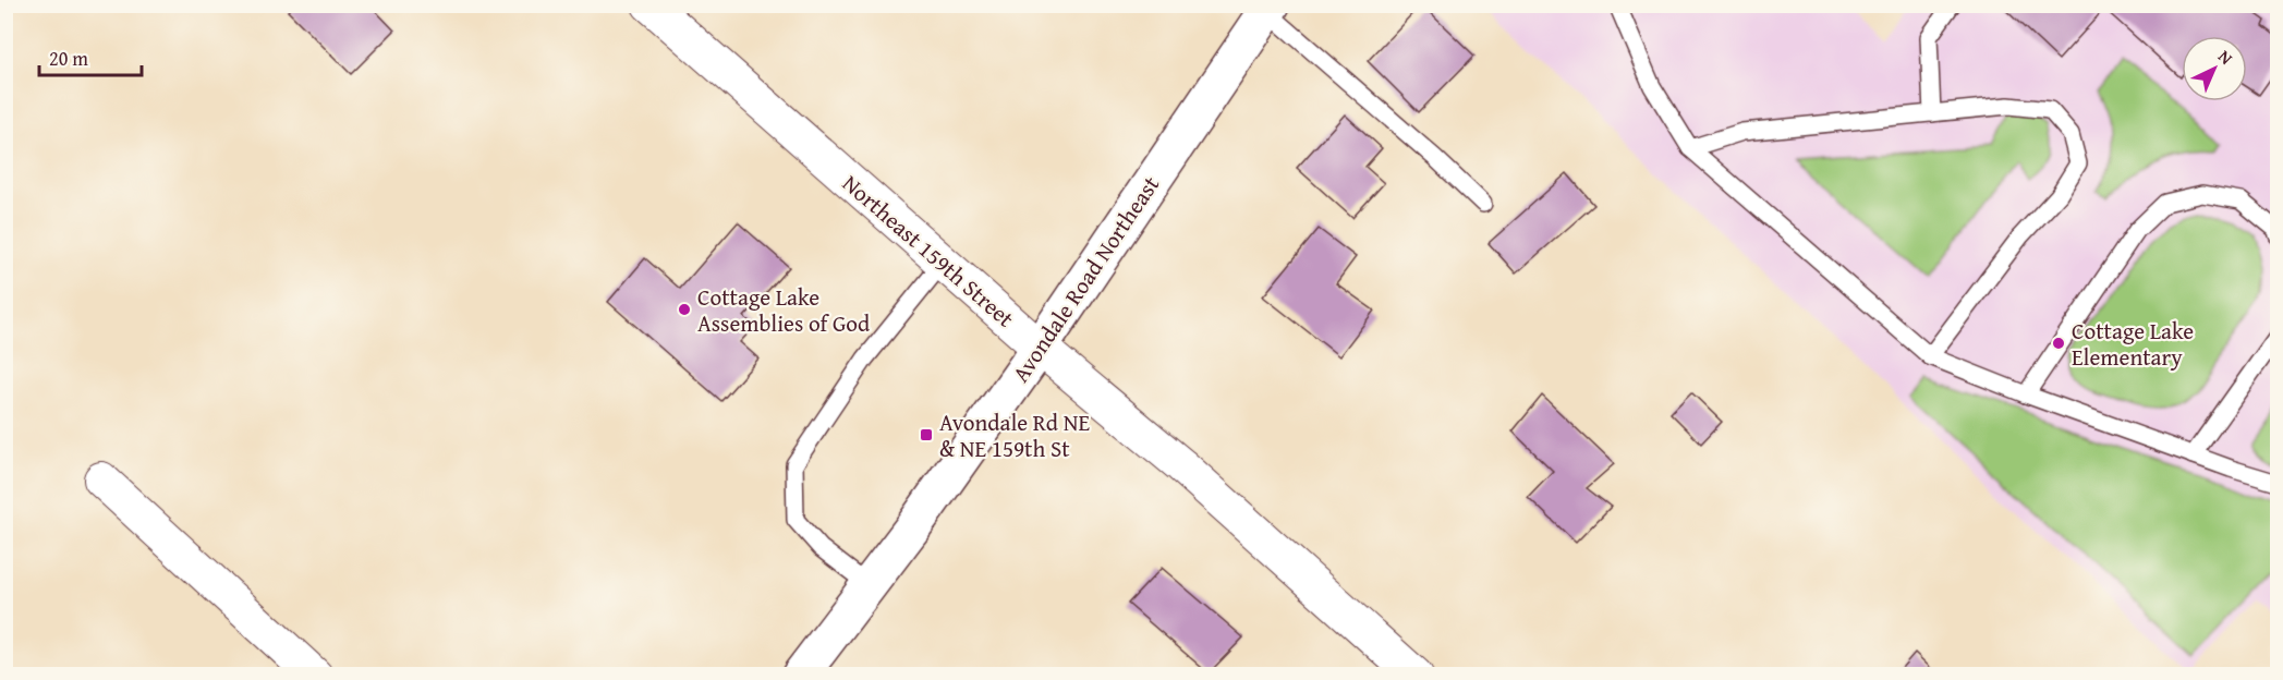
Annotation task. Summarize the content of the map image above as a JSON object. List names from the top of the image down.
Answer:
{
  "streets": {
    "main road": ["Avondale Road Northeast"],
    "street": ["Northeast 159th Street"]
  },
  "crossings": [
    ["Northeast 159th Street", "Avondale Road Northeast"]
  ],
  "places": {
    "other": ["Cottage Lake Assemblies of God", "Cottage Lake Elementary"],
    "transit": ["Avondale Rd NE & NE 159th St"]
  },
  "scale_bar": "20 m",
  "north": "top right"
}
